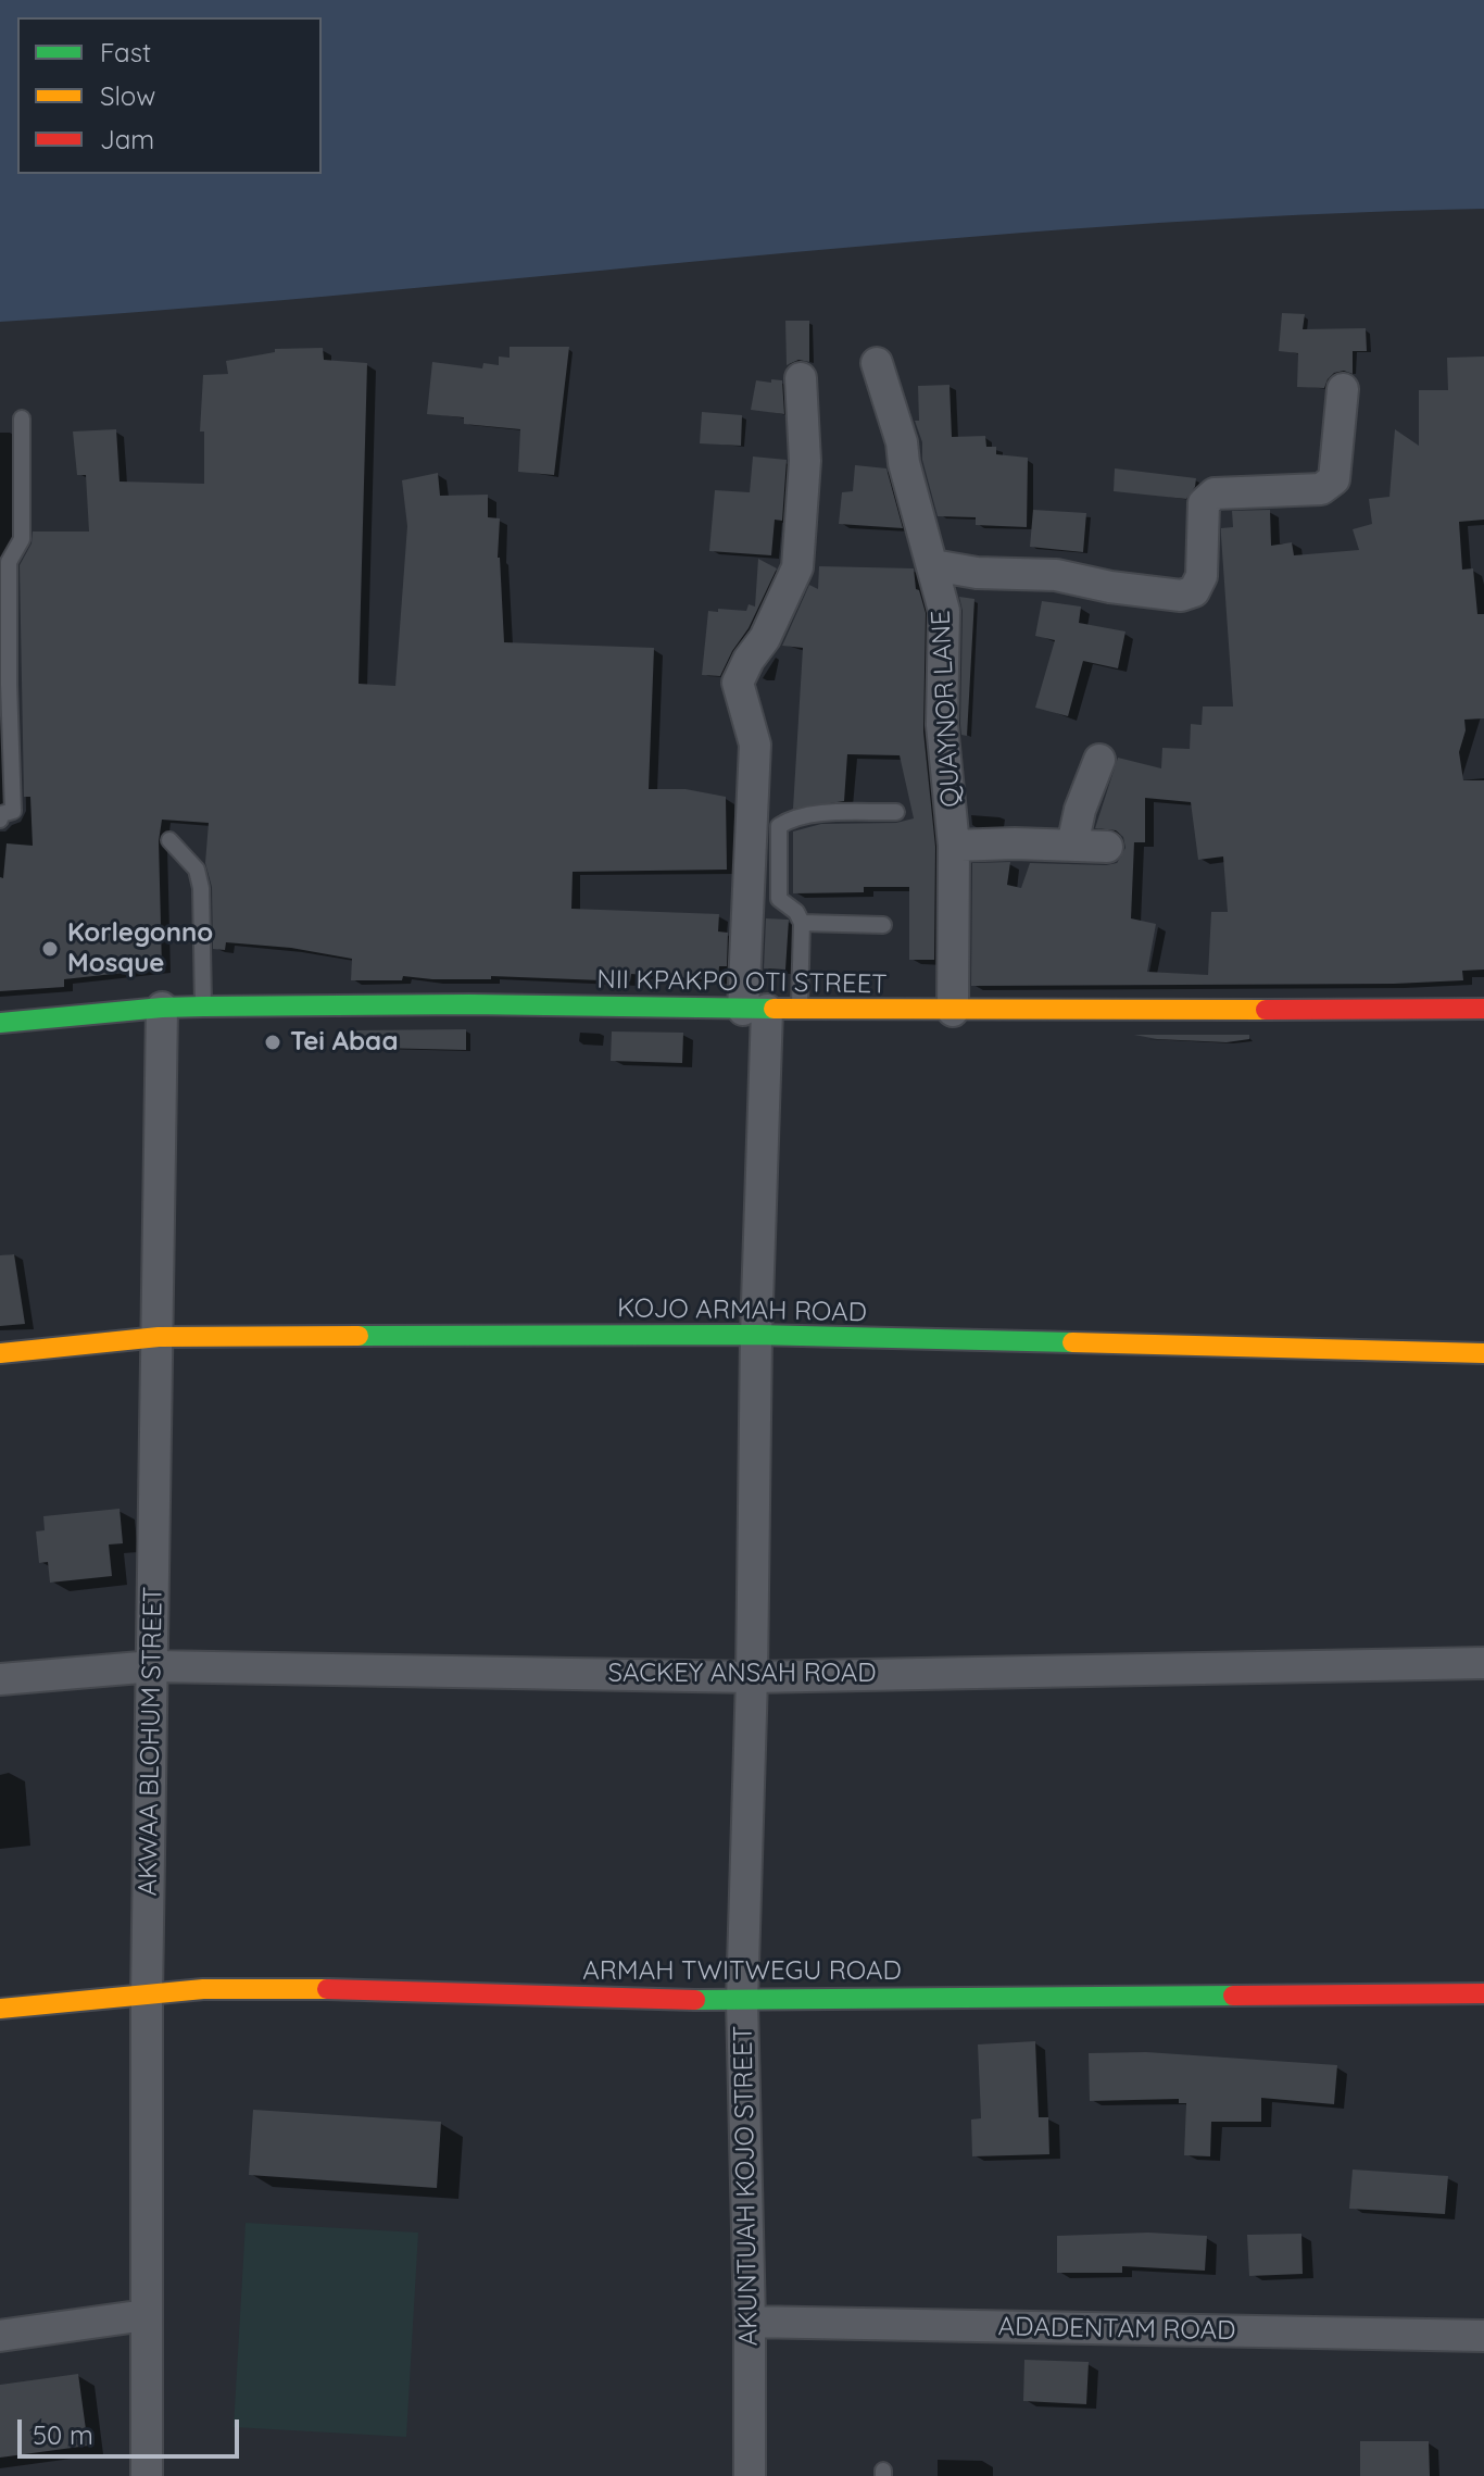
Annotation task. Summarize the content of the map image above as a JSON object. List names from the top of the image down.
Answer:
{
  "streets": {
    "street": [
      "QUAYNOR LANE",
      "NII KPAKPO OTI STREET",
      "KOJO ARMAH ROAD",
      "SACKEY ANSAH ROAD",
      "AKWAA BLOHUM STREET",
      "ARMAH TWITWEGU ROAD",
      "AKUNTUAH KOJO STREET",
      "ADADENTAM ROAD"
    ]
  },
  "crossings": [
    ["QUAYNOR LANE", "NII KPAKPO OTI STREET"],
    ["NII KPAKPO OTI STREET", "AKWAA BLOHUM STREET"],
    ["NII KPAKPO OTI STREET", "AKUNTUAH KOJO STREET"],
    ["KOJO ARMAH ROAD", "AKWAA BLOHUM STREET"],
    ["KOJO ARMAH ROAD", "AKUNTUAH KOJO STREET"],
    ["SACKEY ANSAH ROAD", "AKWAA BLOHUM STREET"],
    ["SACKEY ANSAH ROAD", "AKUNTUAH KOJO STREET"],
    ["AKWAA BLOHUM STREET", "ARMAH TWITWEGU ROAD"],
    ["ARMAH TWITWEGU ROAD", "AKUNTUAH KOJO STREET"],
    ["AKUNTUAH KOJO STREET", "ADADENTAM ROAD"]
  ],
  "places": ["Korlegonno Mosque", "Tei Abaa"],
  "legend": ["Fast", "Slow", "Jam"],
  "scale_bar": "50 m"
}
